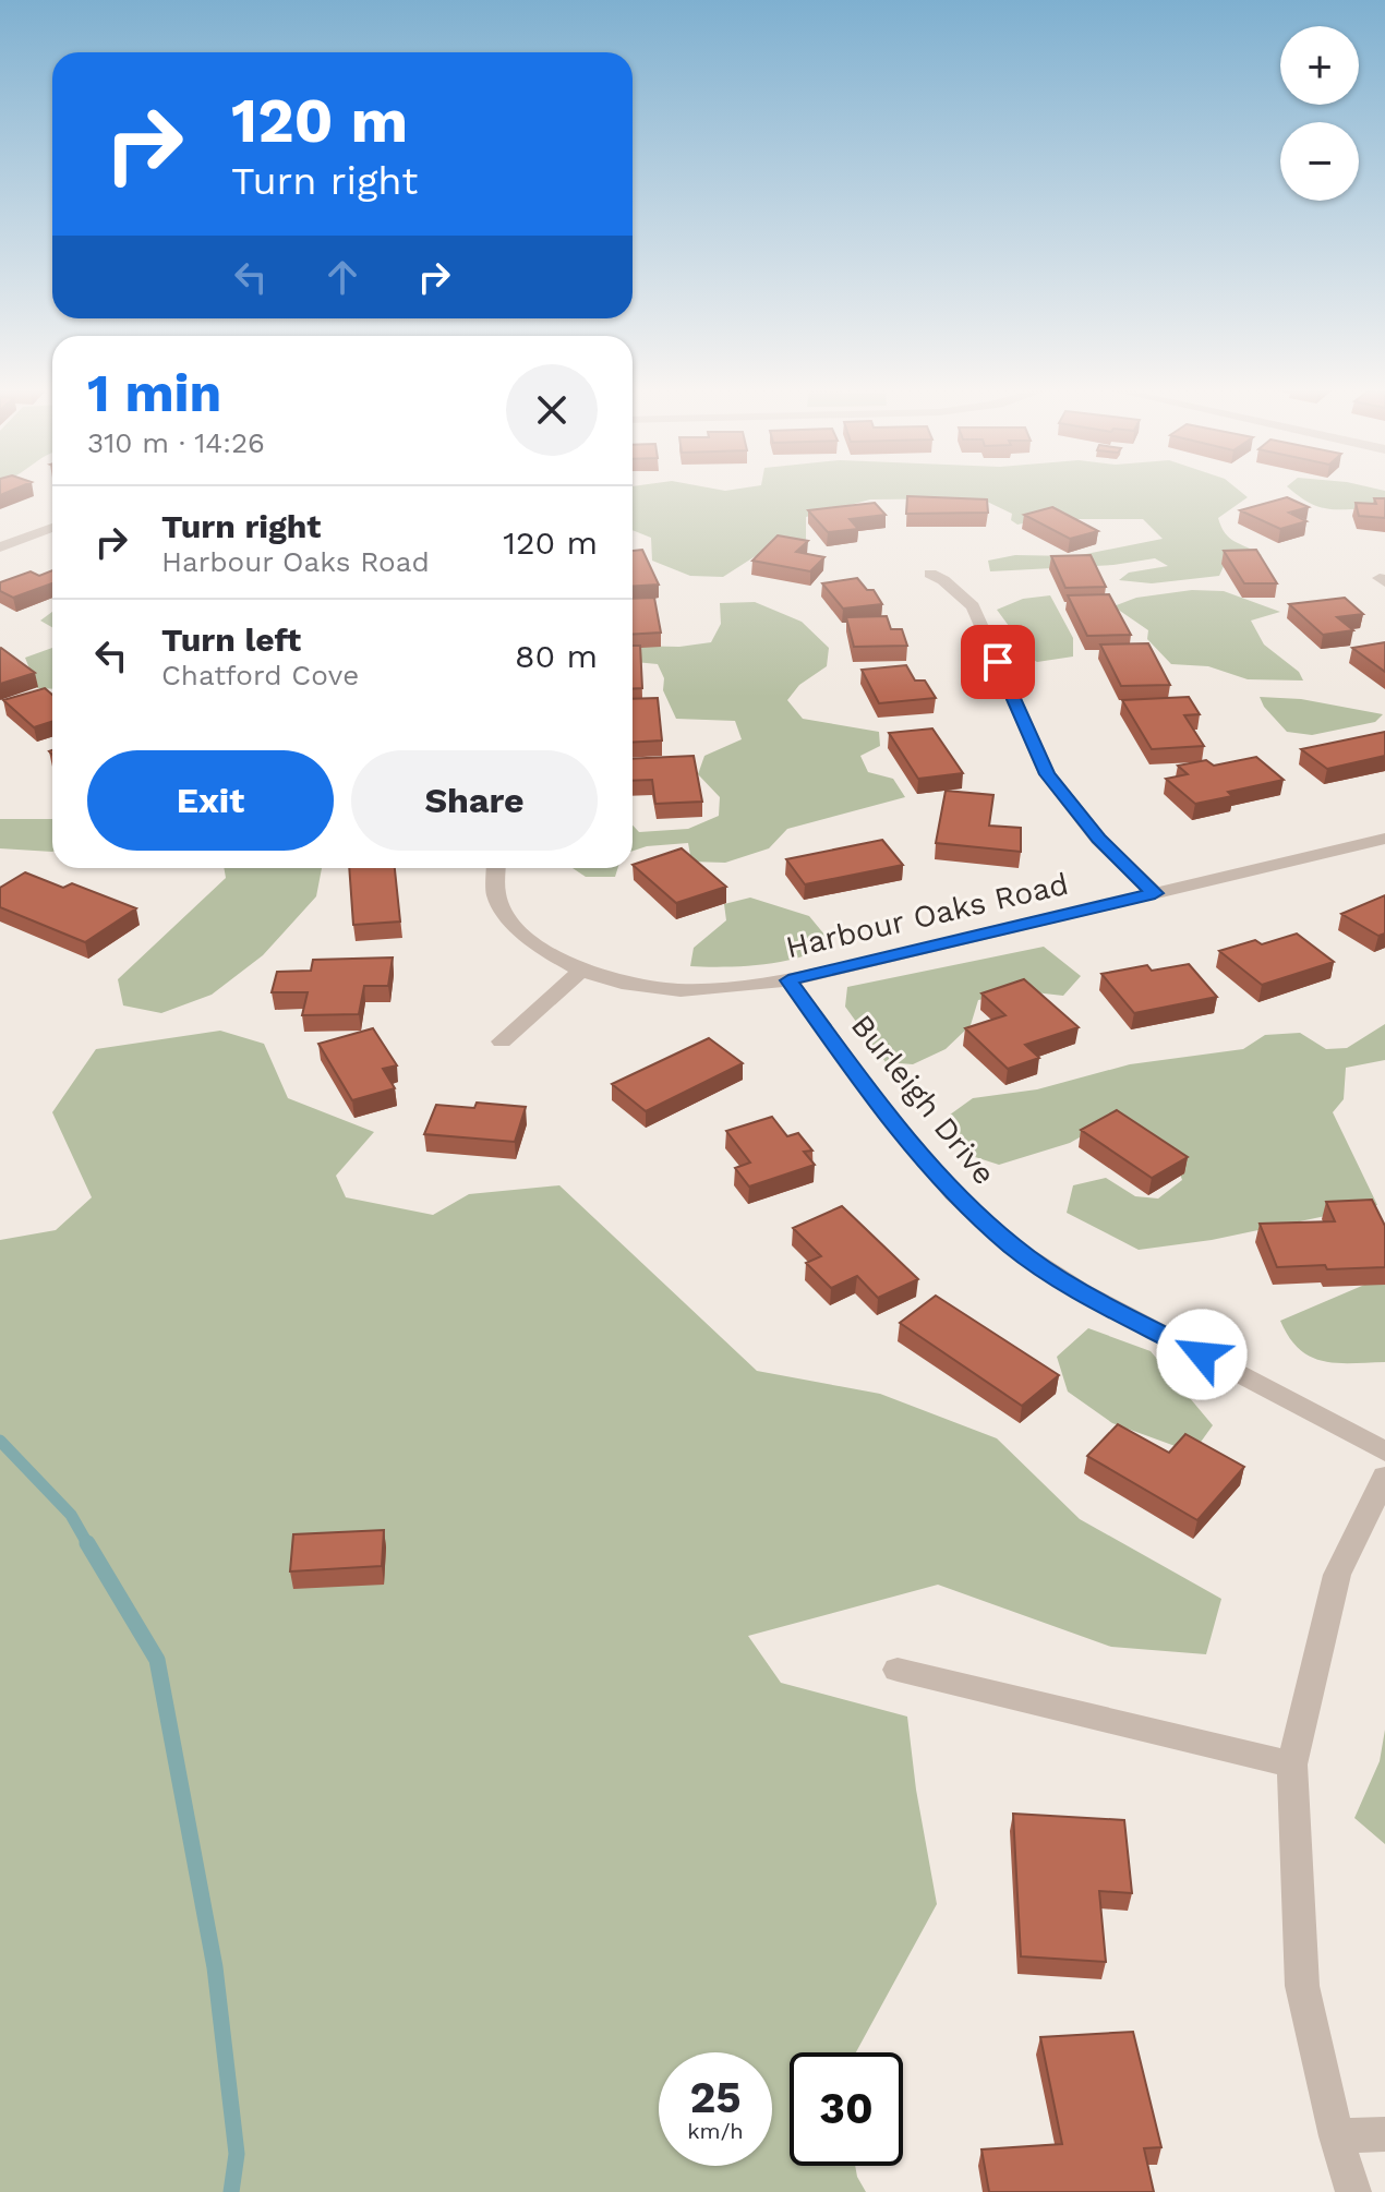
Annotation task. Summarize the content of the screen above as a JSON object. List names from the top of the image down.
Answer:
{
  "streets": {
    "street": ["Harbour Oaks Road", "Burleigh Drive"]
  },
  "crossings": [
    ["Harbour Oaks Road", "Burleigh Drive"]
  ],
  "page": {
    "map_buttons": ["+", "−"],
    "turn": ["120 m", "Turn right"],
    "heading": ["1 min", "310 m · 14:26"],
    "list": [
      {
        "name": "Turn right",
        "note": "Harbour Oaks Road",
        "value": "120 m"
      },
      {
        "name": "Turn left",
        "note": "Chatford Cove",
        "value": "80 m"
      }
    ],
    "buttons": ["Exit", "Share"],
    "speed": "25 km/h",
    "limit": "30"
  }
}
